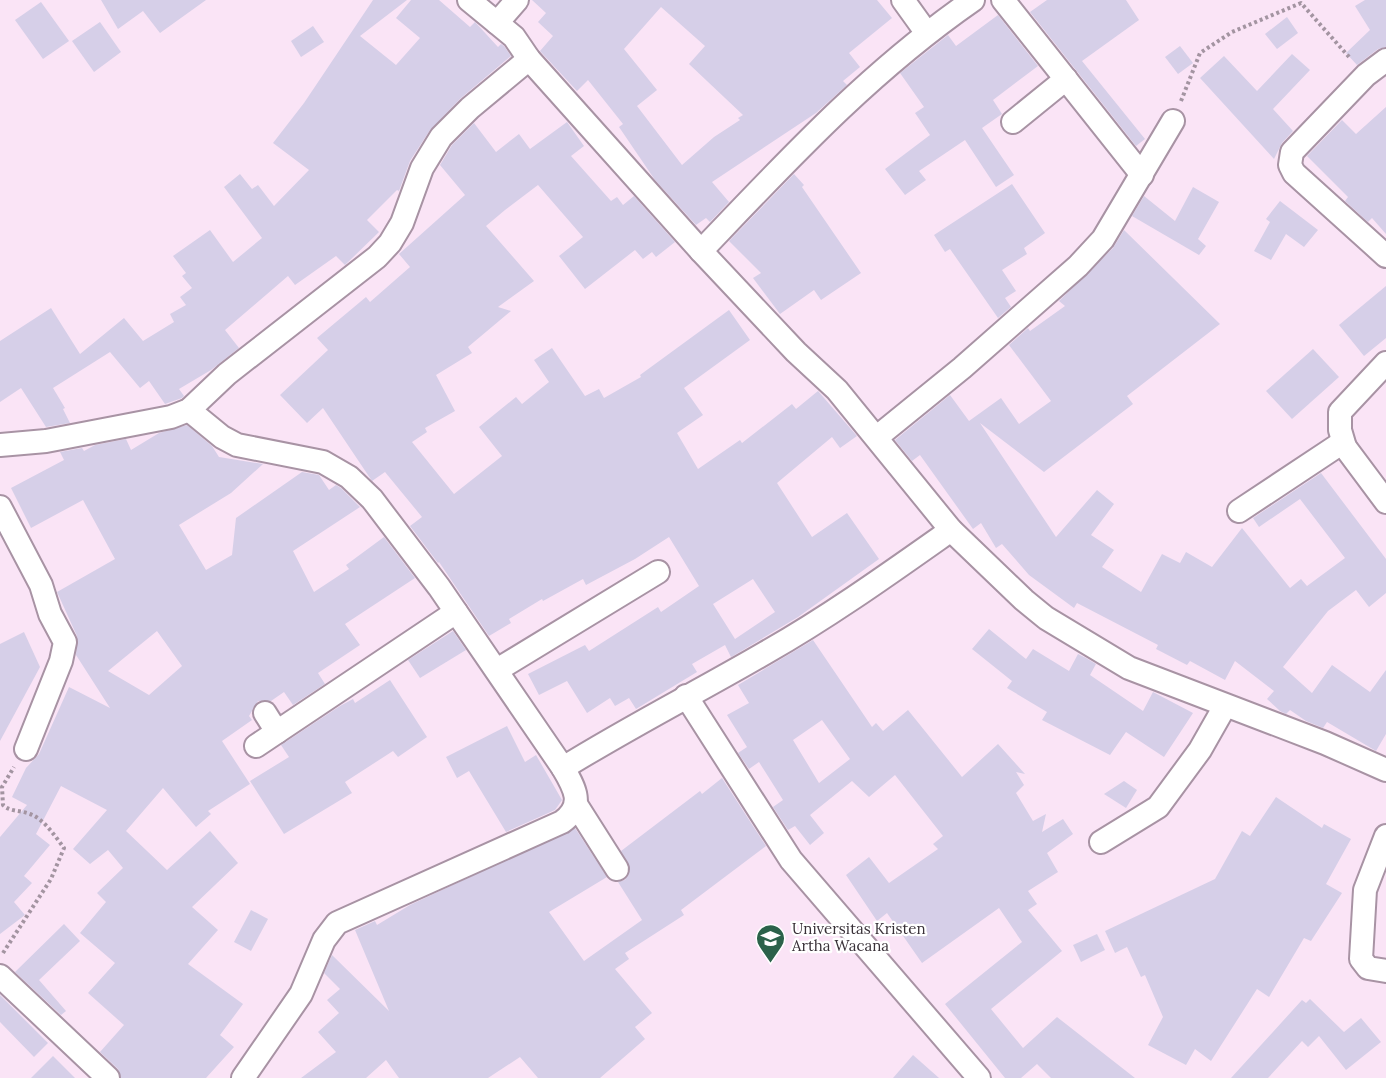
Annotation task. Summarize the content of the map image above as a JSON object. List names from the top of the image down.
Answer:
{
  "places": {
    "school or university": ["Universitas Kristen Artha Wacana"]
  }
}
